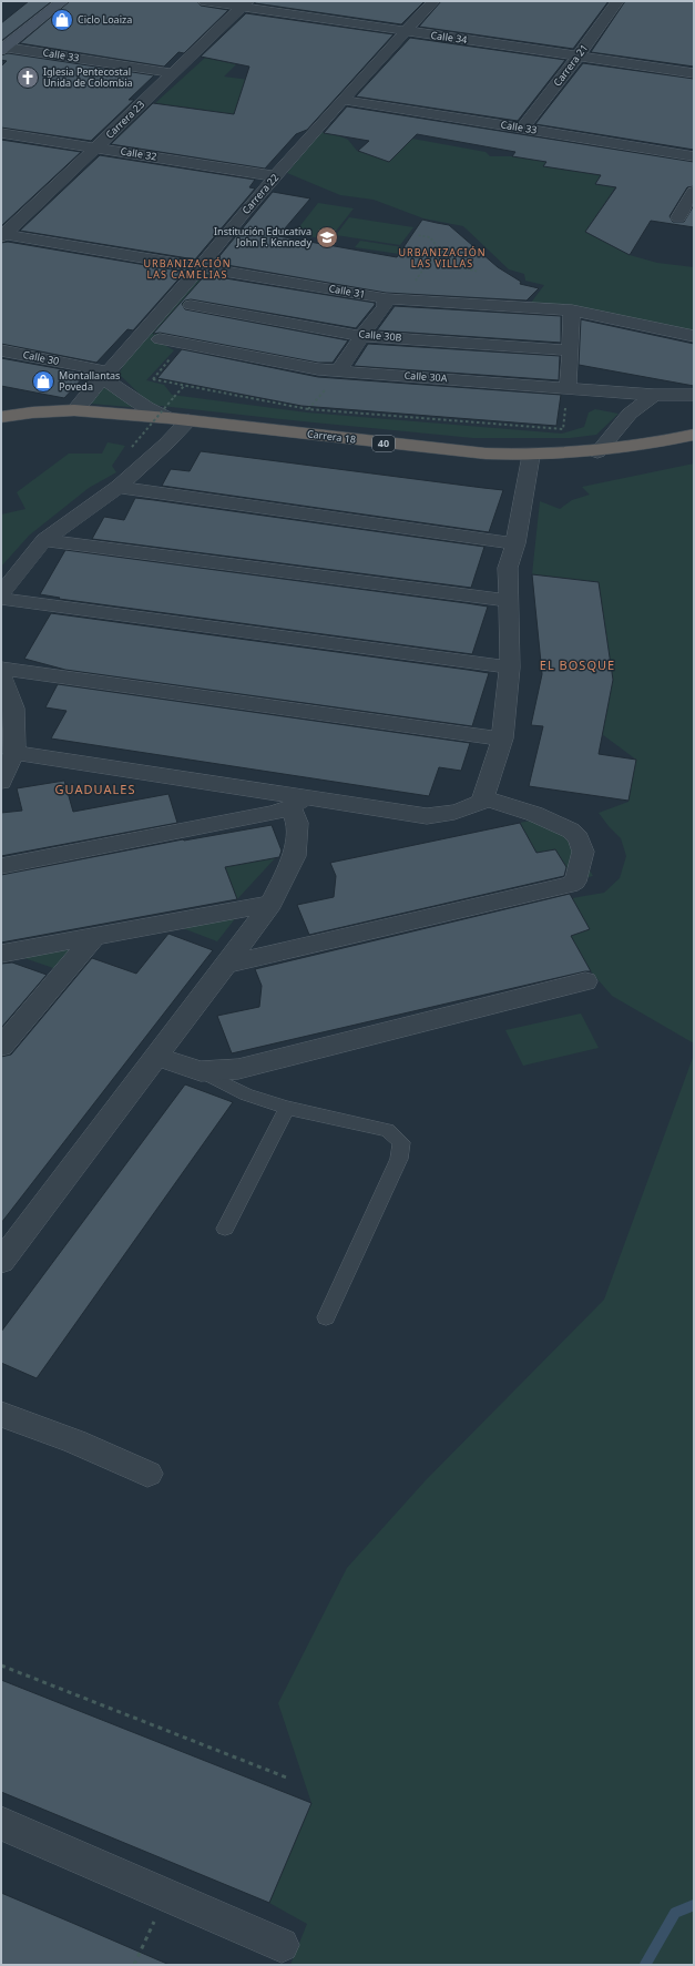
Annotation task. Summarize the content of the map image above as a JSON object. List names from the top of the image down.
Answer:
{
  "streets": {
    "highway": ["Carrera 18", "40"],
    "street": [
      "Calle 34",
      "Calle 33",
      "Carrera 21",
      "Carrera 23",
      "Calle 32",
      "Carrera 22",
      "Calle 31",
      "Calle 30B",
      "Calle 30",
      "Calle 30A"
    ]
  },
  "crossings": [
    ["Calle 34", "Carrera 21"],
    ["Calle 34", "Carrera 23"],
    ["Calle 34", "Carrera 22"],
    ["Calle 33", "Carrera 21"],
    ["Calle 33", "Carrera 23"],
    ["Calle 33", "Carrera 22"],
    ["Carrera 23", "Calle 32"],
    ["Carrera 23", "Calle 31"],
    ["Calle 32", "Carrera 22"],
    ["Carrera 22", "Calle 31"],
    ["Carrera 22", "Calle 30"],
    ["Carrera 22", "Carrera 18"],
    ["Carrera 22", "40"],
    ["Calle 30", "Carrera 18"],
    ["Carrera 18", "40"]
  ],
  "districts": [
    "URBANIZACIÓN LAS VILLAS",
    "URBANIZACIÓN LAS CAMELIAS",
    "EL BOSQUE",
    "GUADUALES"
  ],
  "places": {
    "shop": ["Ciclo Loaiza", "Montallantas Poveda"],
    "church": ["Iglesia Pentecostal Unida de Colombia"],
    "school or university": ["Institución Educativa John F. Kennedy"]
  }
}
